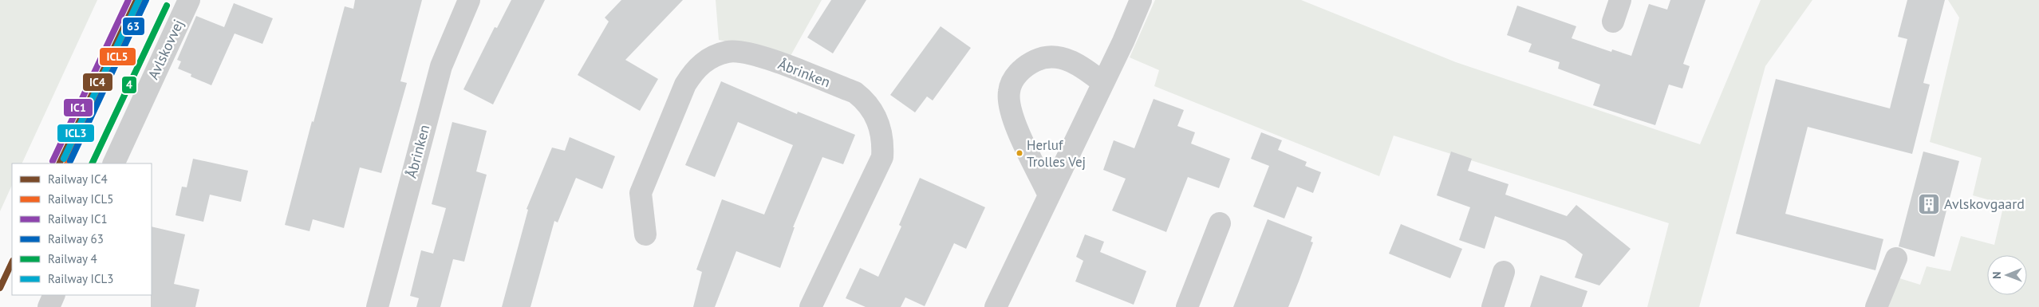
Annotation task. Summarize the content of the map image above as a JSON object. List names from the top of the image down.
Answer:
{
  "streets": {
    "street": ["Avlskovvej", "Åbrinken"]
  },
  "places": {
    "other": ["Herluf Trolles Vej"],
    "building": ["Avlskovgaard"]
  },
  "lines": [
    "rail line IC4",
    "rail line IC1",
    "rail line 63",
    "rail line ICL3",
    "rail line ICL5",
    "rail line 4"
  ],
  "legend": [
    "Railway IC4",
    "Railway ICL5",
    "Railway IC1",
    "Railway 63",
    "Railway 4",
    "Railway ICL3"
  ],
  "north": "left"
}
